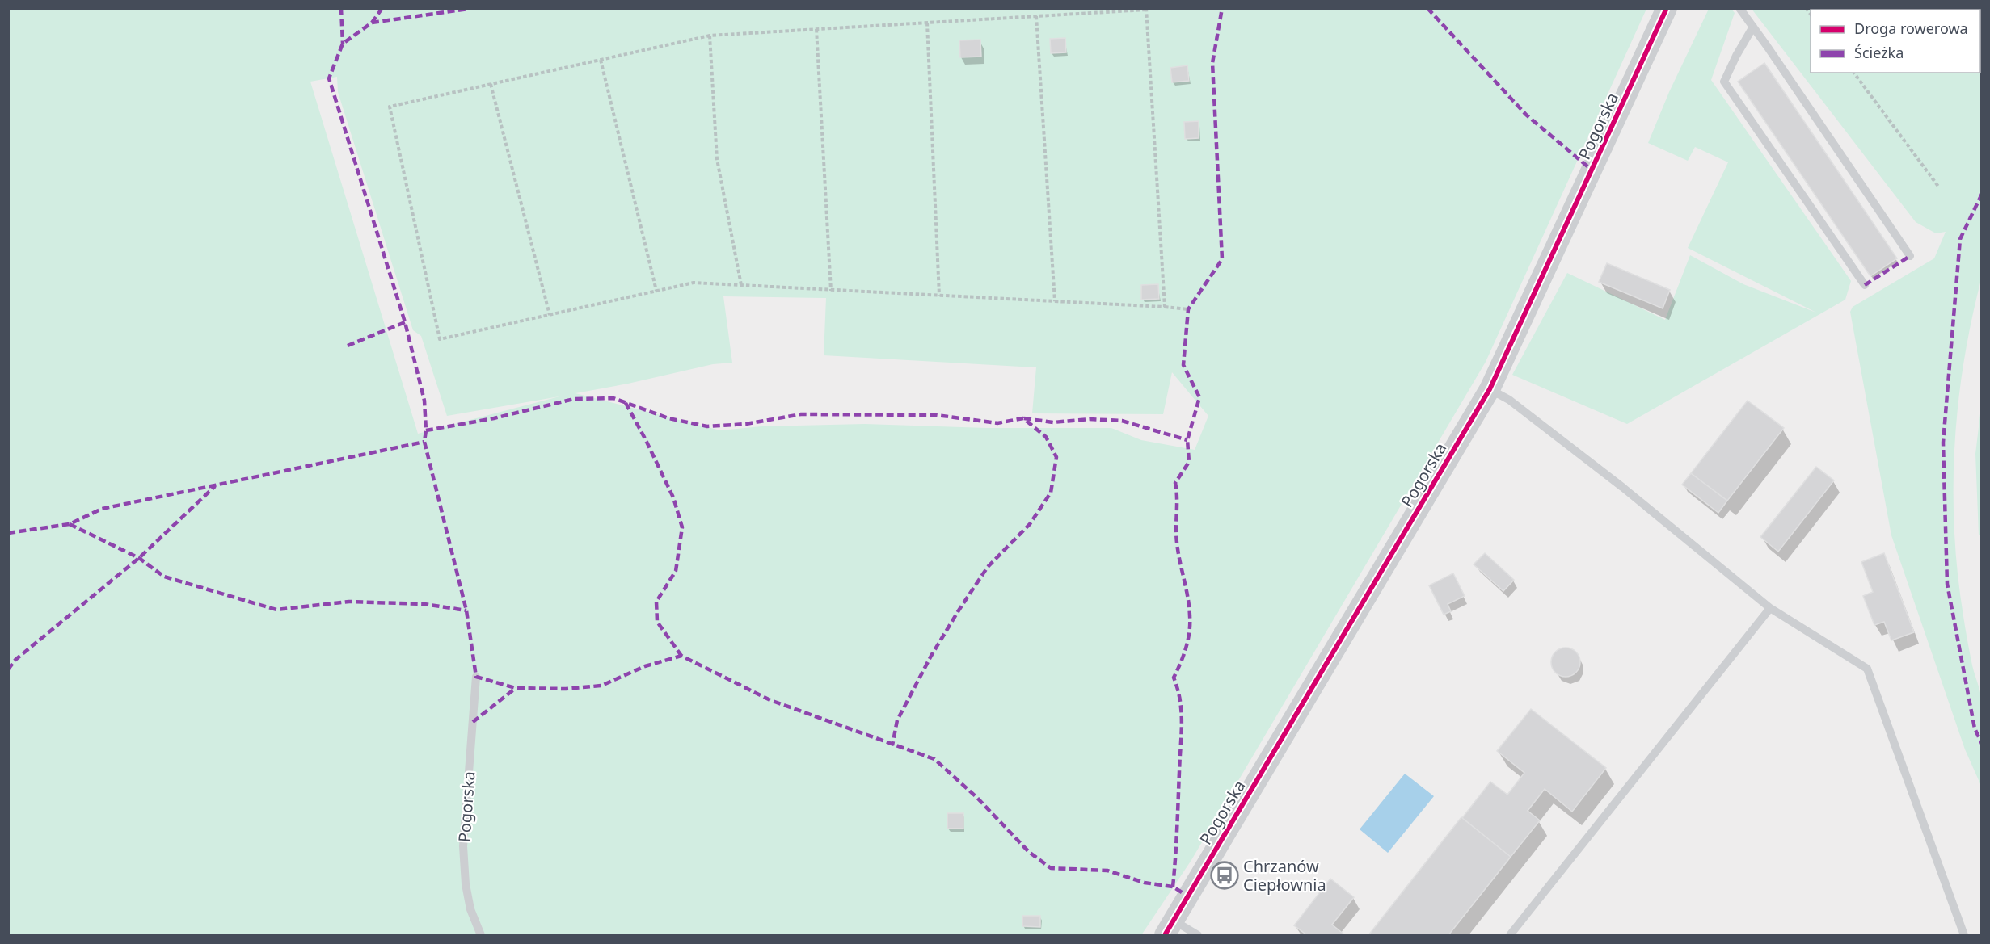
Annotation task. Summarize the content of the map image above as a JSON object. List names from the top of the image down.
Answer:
{
  "streets": {
    "street": ["Pogorska"]
  },
  "places": {
    "bus stop": ["Chrzanów Ciepłownia"]
  },
  "legend": ["Droga rowerowa", "Ścieżka"]
}
